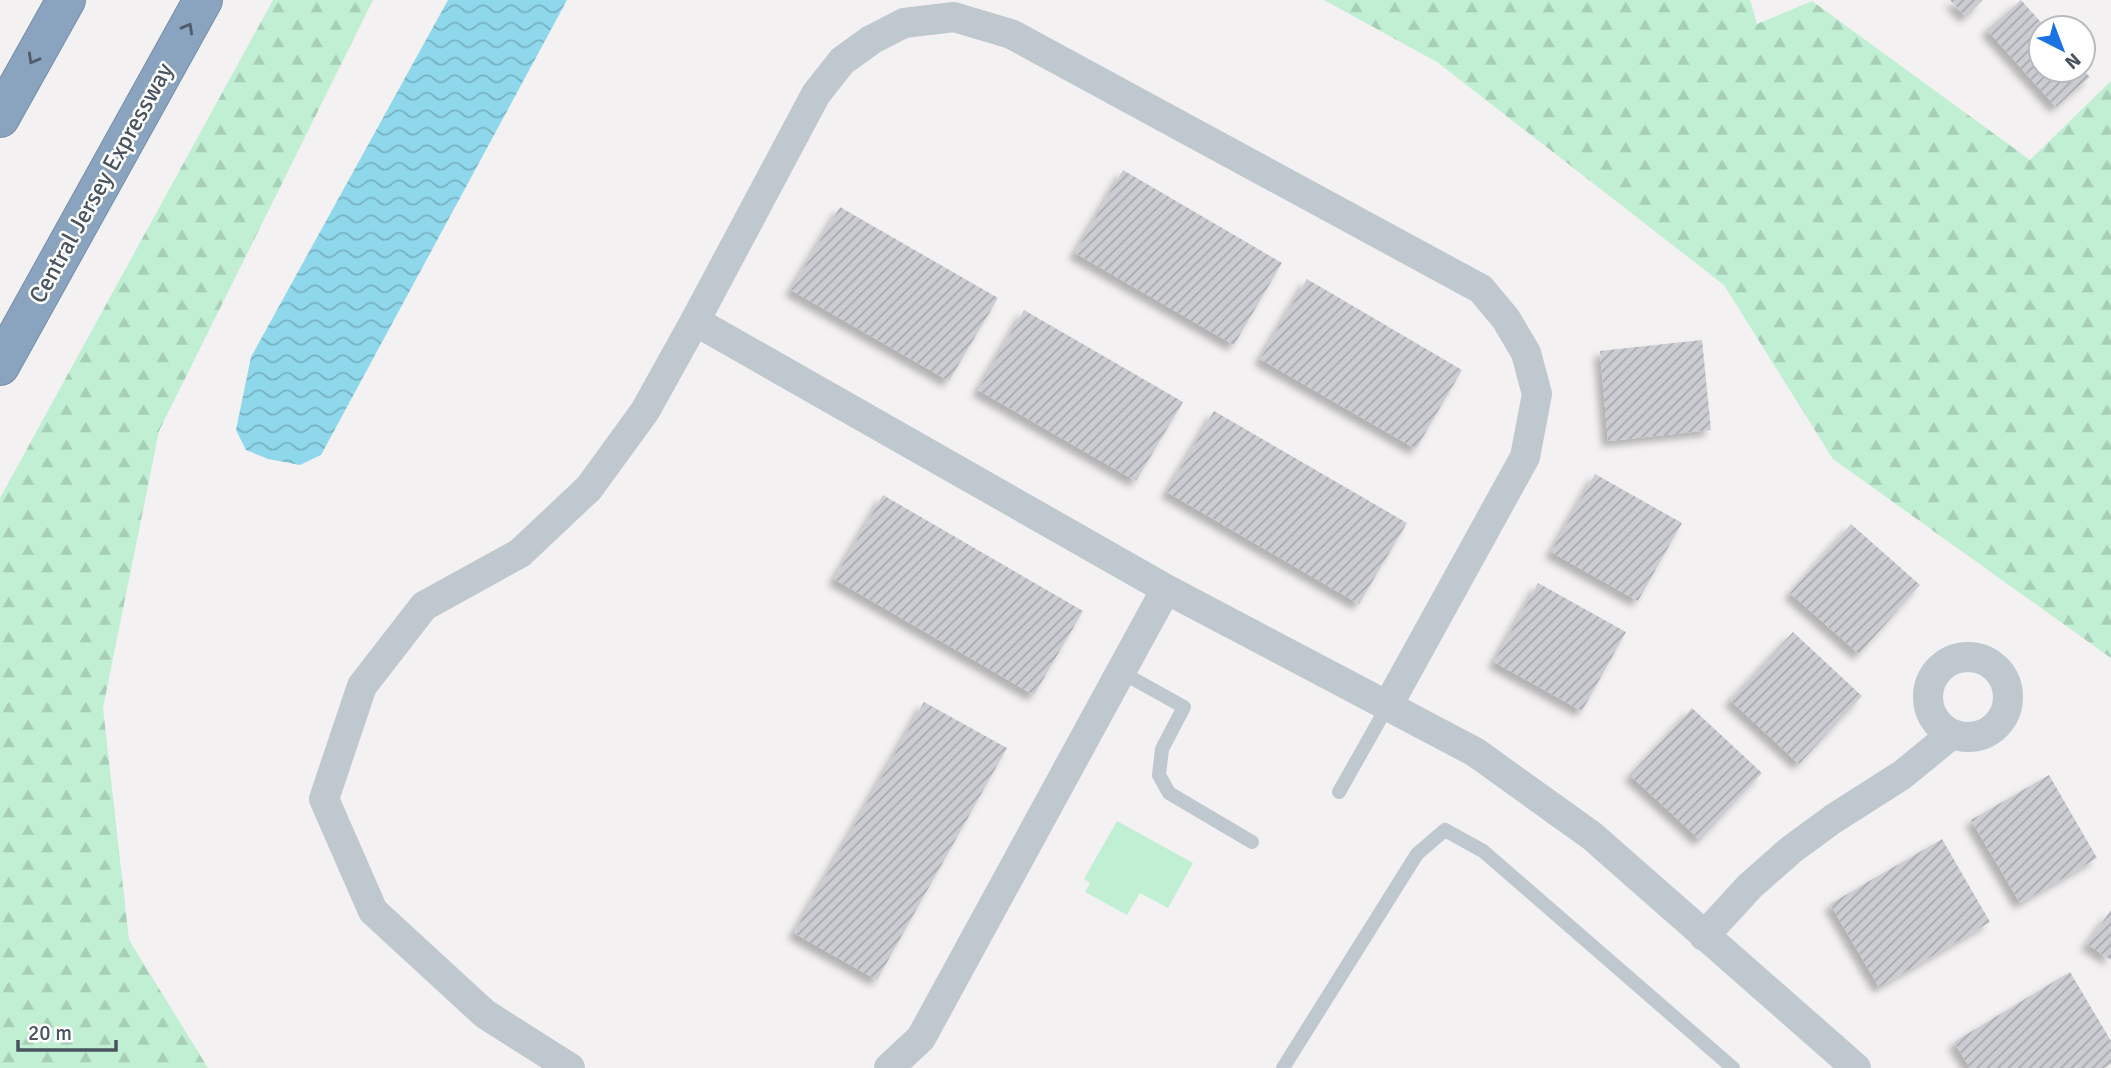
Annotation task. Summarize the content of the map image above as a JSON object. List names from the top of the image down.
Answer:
{
  "streets": {
    "highway": ["Central Jersey Expressway"]
  },
  "scale_bar": "20 m",
  "north": "bottom right"
}
